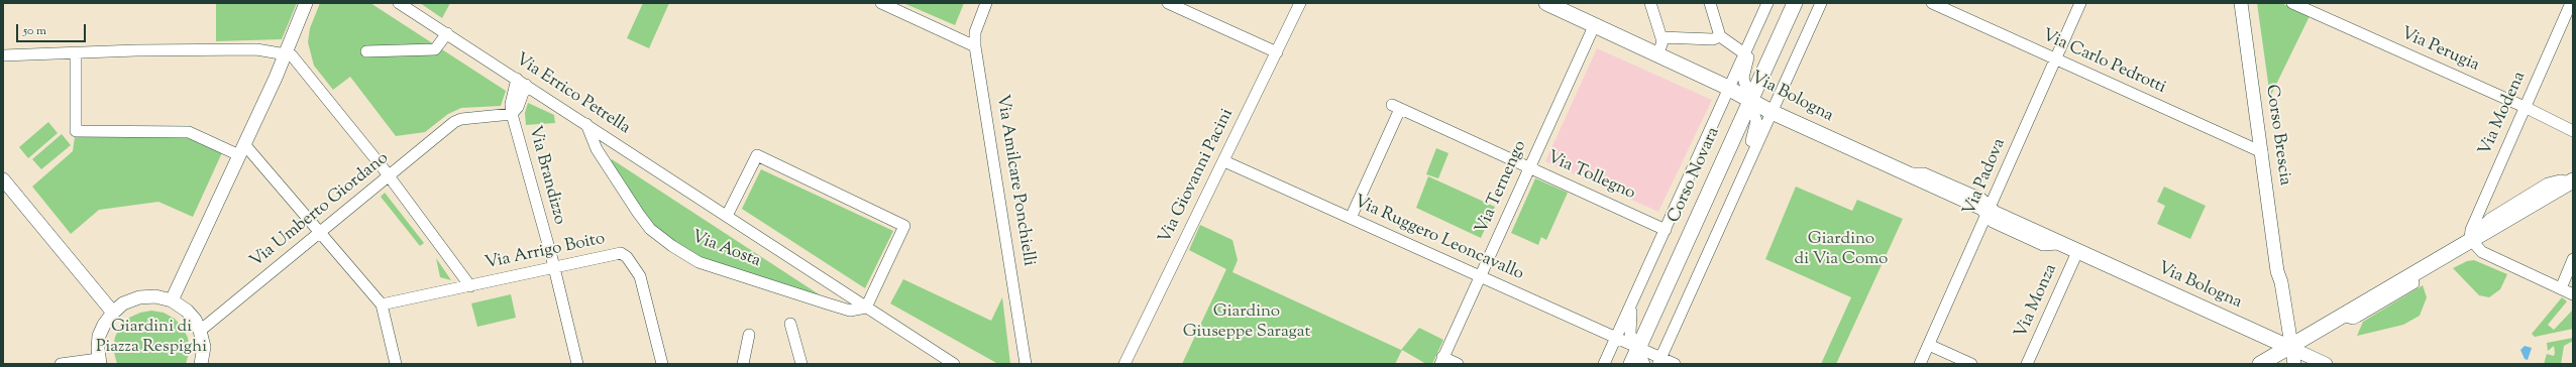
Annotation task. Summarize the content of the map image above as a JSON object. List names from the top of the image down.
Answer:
{
  "streets": {
    "main road": ["Via Bologna", "Corso Novara"],
    "street": [
      "Via Perugia",
      "Via Carlo Pedrotti",
      "Via Errico Petrella",
      "Via Modena",
      "Corso Brescia",
      "Via Brandizzo",
      "Via Giovanni Pacini",
      "Via Tollegno",
      "Via Padova",
      "Via Amilcare Ponchielli",
      "Via Ternengo",
      "Via Umberto Giordano",
      "Via Ruggero Leoncavallo",
      "Via Aosta",
      "Via Arrigo Boito",
      "Via Monza"
    ]
  },
  "crossings": [
    ["Via Perugia", "Via Modena"],
    ["Via Carlo Pedrotti", "Corso Brescia"],
    ["Via Carlo Pedrotti", "Via Padova"],
    ["Via Errico Petrella", "Via Brandizzo"],
    ["Via Errico Petrella", "Via Aosta"],
    ["Via Bologna", "Corso Brescia"],
    ["Via Bologna", "Corso Novara"],
    ["Via Bologna", "Via Padova"],
    ["Via Bologna", "Via Ternengo"],
    ["Via Bologna", "Via Monza"],
    ["Via Brandizzo", "Via Umberto Giordano"],
    ["Via Brandizzo", "Via Arrigo Boito"],
    ["Corso Novara", "Via Tollegno"],
    ["Corso Novara", "Via Ruggero Leoncavallo"],
    ["Via Giovanni Pacini", "Via Ruggero Leoncavallo"],
    ["Via Tollegno", "Via Ternengo"],
    ["Via Tollegno", "Via Ruggero Leoncavallo"],
    ["Via Ternengo", "Via Ruggero Leoncavallo"]
  ],
  "parks": ["Giardino di Via Como", "Giardino Giuseppe Saragat", "Giardini di Piazza Respighi"],
  "scale_bar": "50 m"
}
